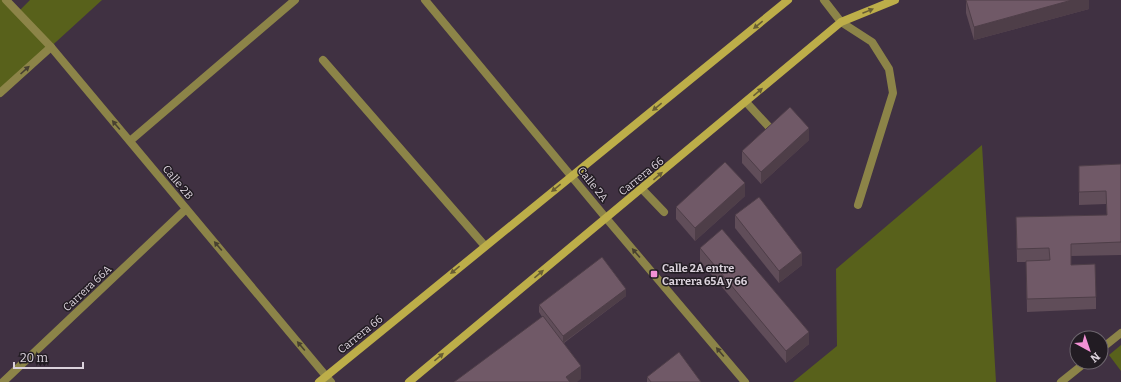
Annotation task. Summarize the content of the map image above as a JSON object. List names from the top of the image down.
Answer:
{
  "streets": {
    "main road": ["Carrera 66"],
    "street": ["Calle 2B", "Calle 2A", "Carrera 66A"]
  },
  "crossings": [
    ["Carrera 66", "Calle 2B"],
    ["Carrera 66", "Calle 2A"],
    ["Calle 2B", "Carrera 66A"]
  ],
  "one_way": ["Calle 2B", "Calle 2A"],
  "places": {
    "transit": ["Calle 2A entre Carrera 65A y 66"]
  },
  "scale_bar": "20 m",
  "north": "bottom right"
}
